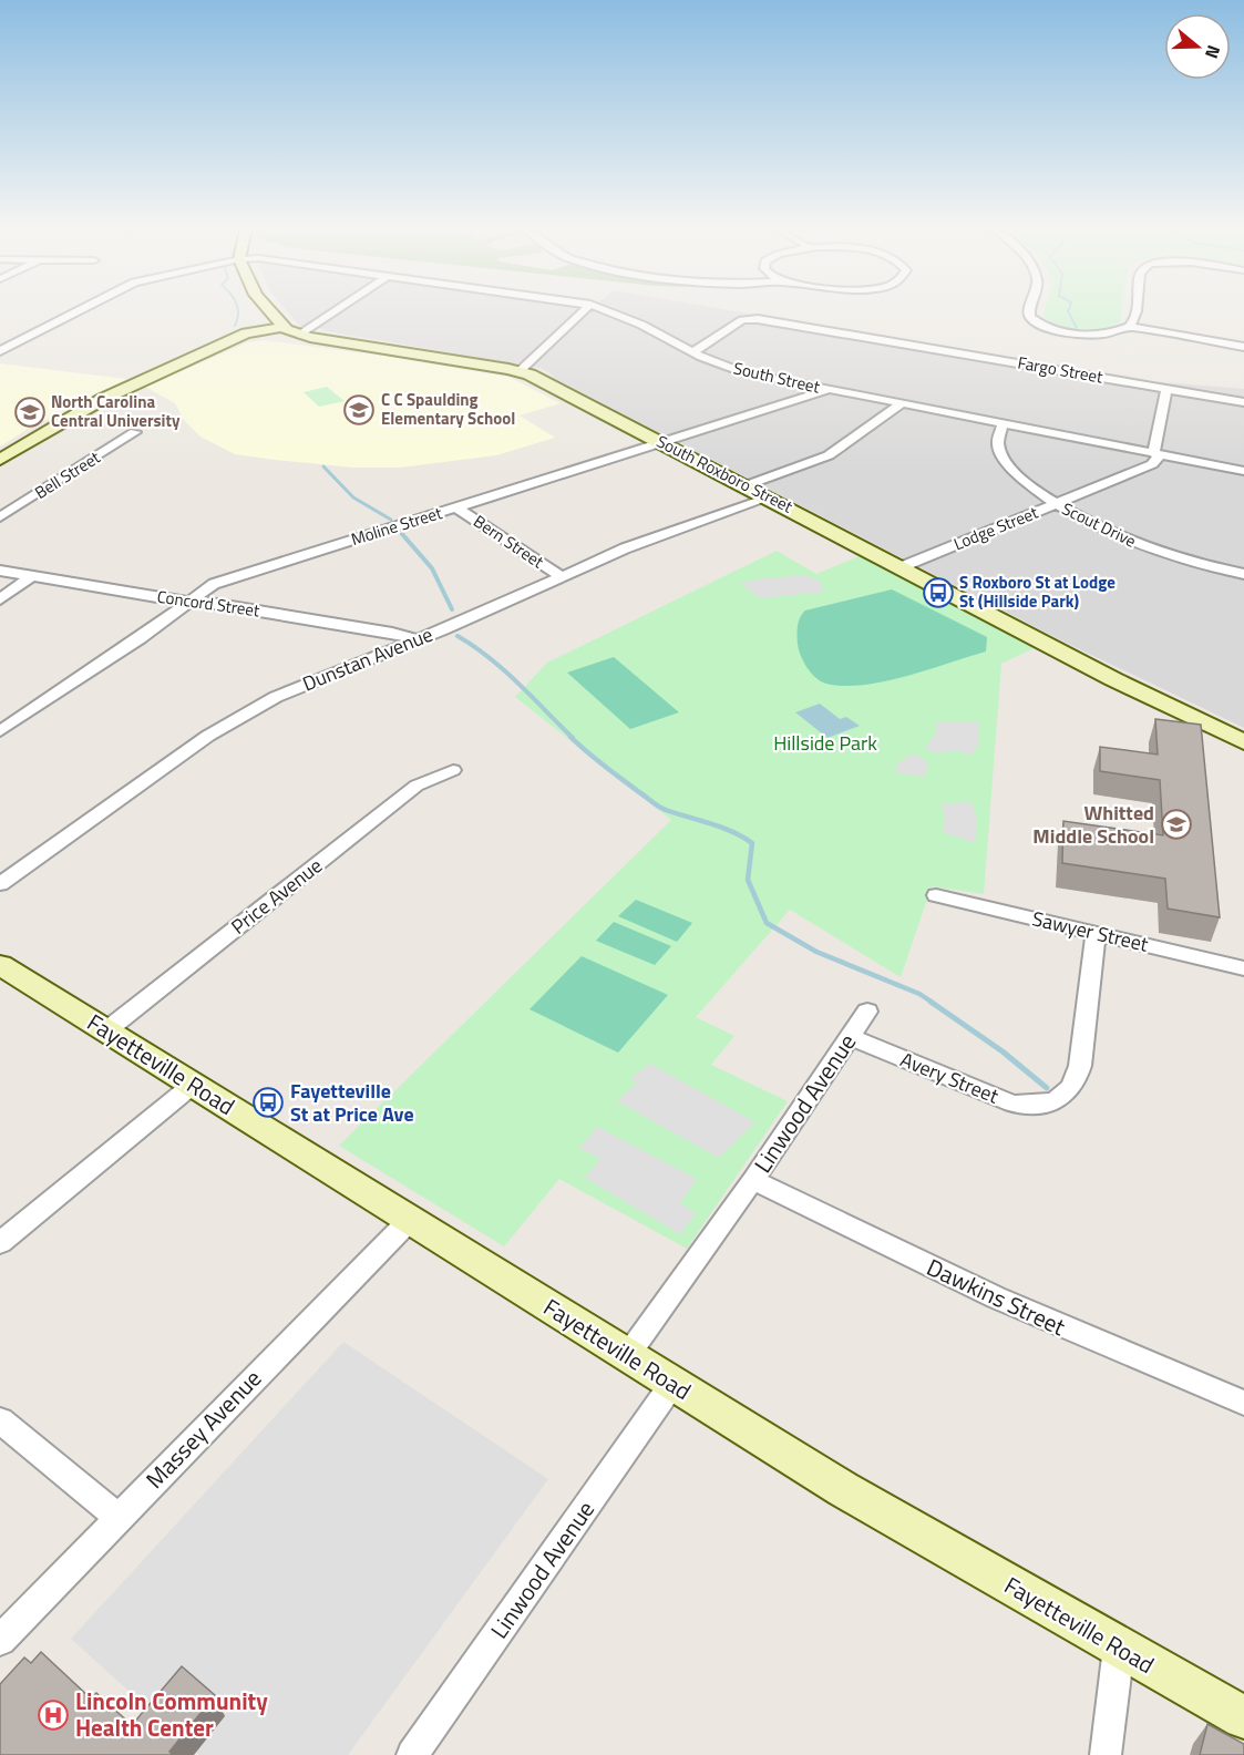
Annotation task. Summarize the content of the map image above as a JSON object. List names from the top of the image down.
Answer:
{
  "streets": {
    "street": [
      "Fargo Street",
      "South Street",
      "South Roxboro Street",
      "Bell Street",
      "Scout Drive",
      "Moline Street",
      "Lodge Street",
      "Bern Street",
      "Concord Street",
      "Dunstan Avenue",
      "Price Avenue",
      "Sawyer Street",
      "Fayetteville Road",
      "Avery Street",
      "Linwood Avenue",
      "Dawkins Street",
      "Massey Avenue"
    ]
  },
  "crossings": [
    ["Fargo Street", "South Street"],
    ["South Street", "Scout Drive"],
    ["South Street", "Moline Street"],
    ["South Street", "Lodge Street"],
    ["South Roxboro Street", "Moline Street"],
    ["South Roxboro Street", "Lodge Street"],
    ["South Roxboro Street", "Dunstan Avenue"],
    ["Scout Drive", "Lodge Street"],
    ["Moline Street", "Bern Street"],
    ["Moline Street", "Concord Street"],
    ["Bern Street", "Dunstan Avenue"],
    ["Concord Street", "Dunstan Avenue"],
    ["Price Avenue", "Fayetteville Road"],
    ["Sawyer Street", "Avery Street"],
    ["Fayetteville Road", "Linwood Avenue"],
    ["Fayetteville Road", "Massey Avenue"],
    ["Avery Street", "Linwood Avenue"],
    ["Linwood Avenue", "Dawkins Street"]
  ],
  "parks": ["Hillside Park"],
  "places": {
    "school or university": ["C C Spaulding Elementary School", "North Carolina Central University", "Whitted Middle School"],
    "bus stop": ["S Roxboro St at Lodge St (Hillside Park)", "Fayetteville St at Price Ave"],
    "hospital": ["Lincoln Community Health Center"]
  },
  "north": "right"
}
